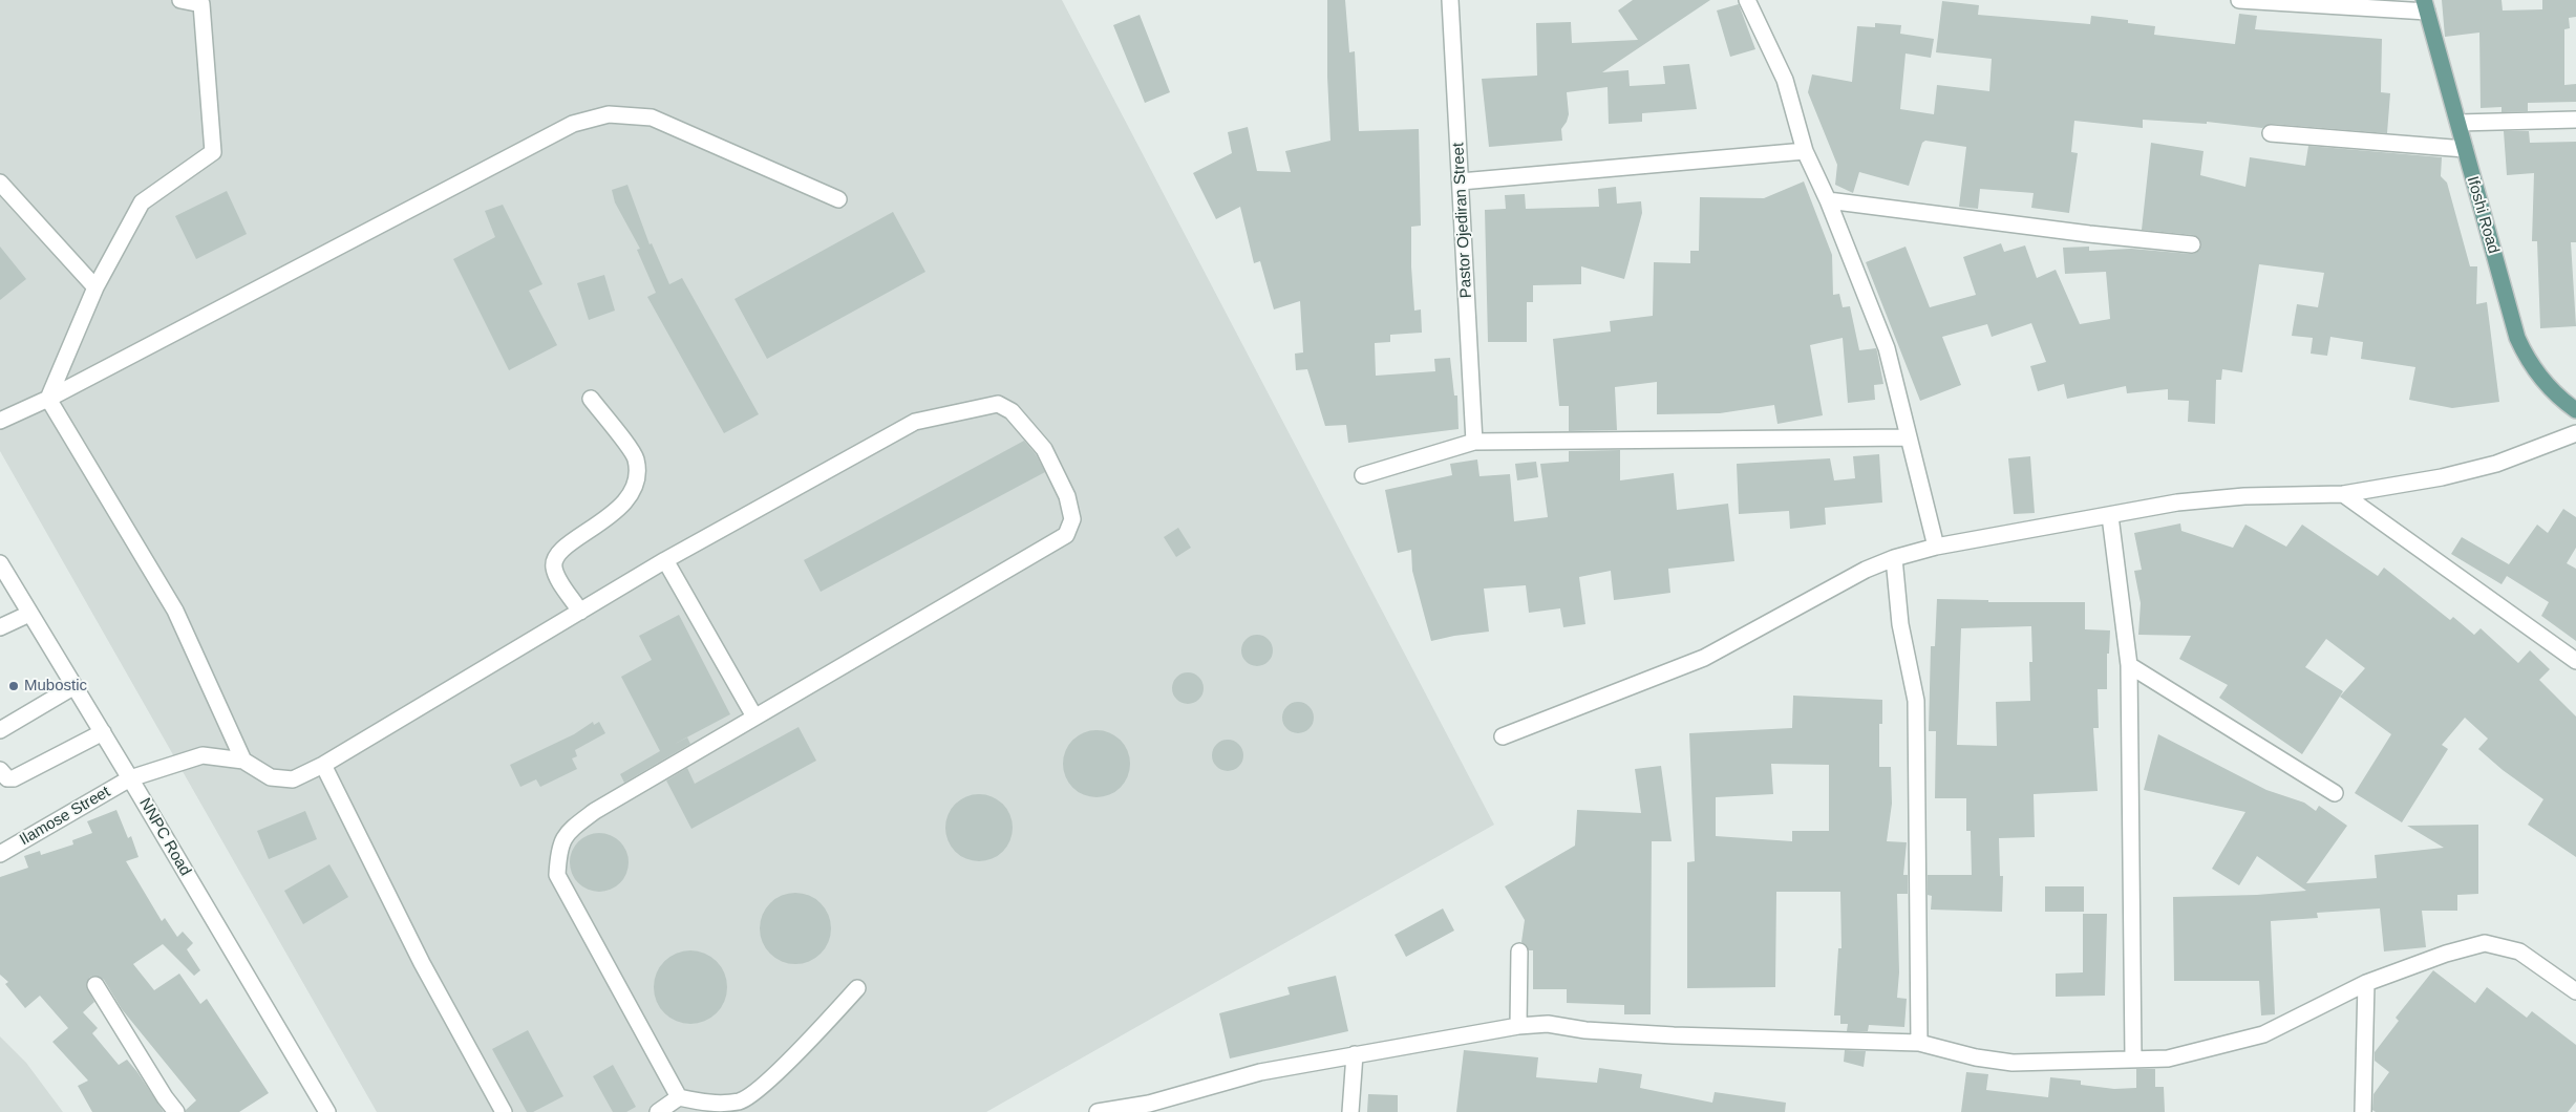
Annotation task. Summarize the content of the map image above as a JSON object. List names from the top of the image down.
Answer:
{
  "streets": {
    "main road": ["Ifoshi Road"],
    "street": ["Pastor Ojediran Street", "Ilamose Street", "NNPC Road"]
  },
  "crossings": [
    ["Ilamose Street", "NNPC Road"]
  ],
  "places": ["Mubostic"]
}
